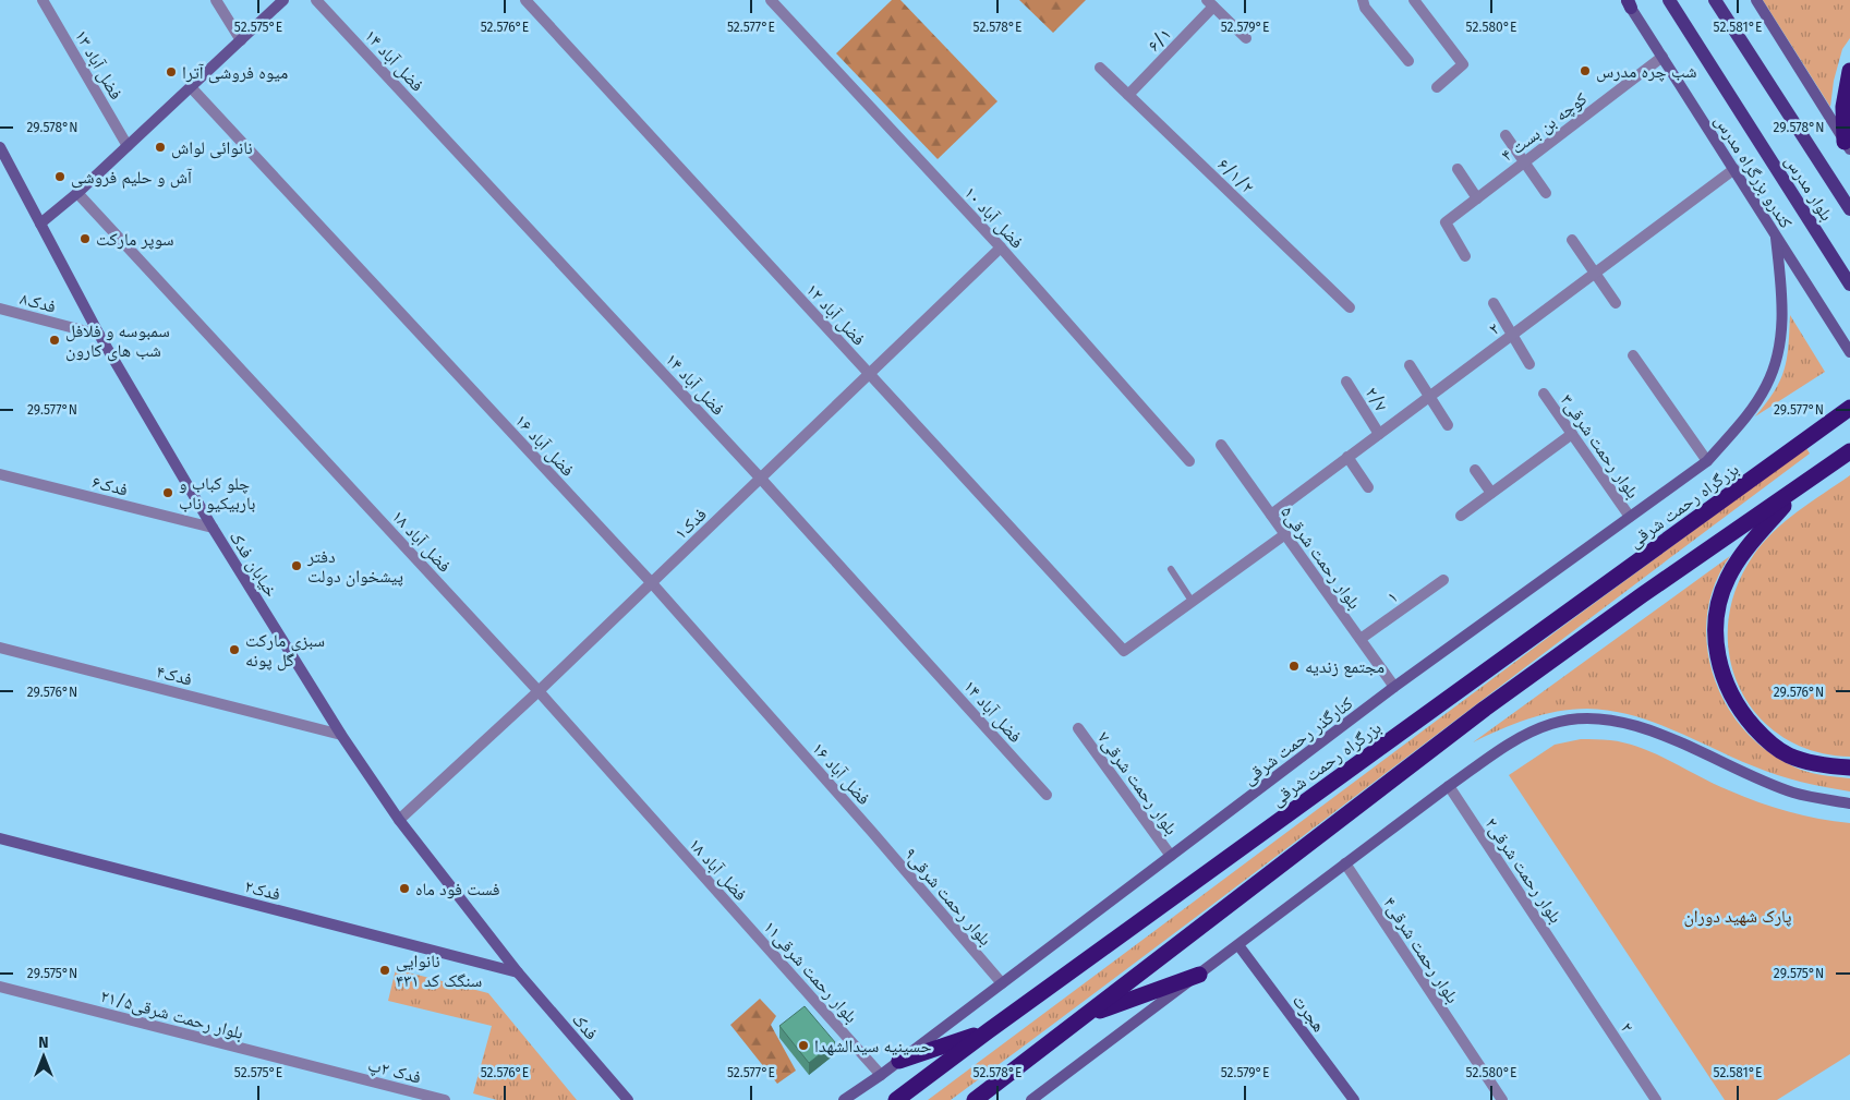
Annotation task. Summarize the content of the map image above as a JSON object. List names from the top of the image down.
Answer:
{
  "streets": {
    "highway": ["بزرگراه رحمت شرقی"],
    "main road": [
      "کندرو بزرگراه مدرس",
      "بلوار مدرس",
      "خیابان فدک",
      "کنارگذر رحمت شرقی",
      "فدک۲",
      "هجرت",
      "فدک"
    ],
    "street": [
      "۶/۱",
      "فضل آباد ۱۴",
      "فضل آباد ۱۳",
      "کوچه بن بست ۴",
      "۶/۱/۲",
      "فضل آباد ۱۰",
      "فدک۸",
      "فضل آباد ۱۲",
      "۲",
      "۲/۷",
      "فضل آباد ۱۶",
      "بلوار رحمت شرقی۳",
      "فدک۶",
      "فدک۱",
      "فضل آباد ۱۸",
      "۵بلوار رحمت شرقی",
      "۱",
      "فدک۴",
      "بلوار رحمت شرقی۷",
      "بلوار رحمت شرقی۲",
      "بلوار رحمت شرقی۹",
      "بلوار رحمت شرقی۴",
      "بلوار رحمت شرقی۱۱",
      "بلوار رحمت شرقی۲۱/۵",
      "فدک ۲پ"
    ]
  },
  "crossings": [
    ["۶/۱", "۶/۱/۲"],
    ["فضل آباد ۱۴", "فدک۱"],
    ["کوچه بن بست ۴", "کندرو بزرگراه مدرس"],
    ["کندرو بزرگراه مدرس", "۲"],
    ["کندرو بزرگراه مدرس", "کنارگذر رحمت شرقی"],
    ["فضل آباد ۱۰", "فدک۱"],
    ["فدک۸", "خیابان فدک"],
    ["فضل آباد ۱۲", "فدک۱"],
    ["۲", "۲/۷"],
    ["۲", "۵بلوار رحمت شرقی"],
    ["۲", "بلوار رحمت شرقی۲"],
    ["فضل آباد ۱۶", "فدک۱"],
    ["فضل آباد ۱۶", "بلوار رحمت شرقی۹"],
    ["بلوار رحمت شرقی۳", "کنارگذر رحمت شرقی"],
    ["فدک۶", "خیابان فدک"],
    ["فدک۱", "فضل آباد ۱۸"],
    ["فدک۱", "خیابان فدک"],
    ["فضل آباد ۱۸", "بلوار رحمت شرقی۱۱"],
    ["۵بلوار رحمت شرقی", "۱"],
    ["۵بلوار رحمت شرقی", "کنارگذر رحمت شرقی"],
    ["خیابان فدک", "فدک۴"],
    ["خیابان فدک", "فدک۲"],
    ["خیابان فدک", "فدک"],
    ["کنارگذر رحمت شرقی", "بلوار رحمت شرقی۷"],
    ["کنارگذر رحمت شرقی", "بلوار رحمت شرقی۹"],
    ["کنارگذر رحمت شرقی", "بلوار رحمت شرقی۱۱"],
    ["فدک۲", "فدک"],
    ["بلوار رحمت شرقی۲۱/۵", "فدک ۲پ"]
  ],
  "parks": ["پارک شهید دوران"],
  "places": [
    "شب چره مدرس",
    "میوه فروشی آترا",
    "نانوائی لواش",
    "آش و حلیم فروشی",
    "سوپر مارکت",
    "سمبوسه و فلافل شب های کارون",
    "چلو کباب و باربیکیو ناب",
    "دفتر پیشخوان دولت",
    "سبزی مارکت گل پونه",
    "مجتمع زندیه",
    "فست فود ماه",
    "نانوایی سنگک کد ۴۳۱",
    "حسینیه سیدالشهدا"
  ],
  "north": "top",
  "coordinates": [
    "52.575°E",
    "52.576°E",
    "52.577°E",
    "52.578°E",
    "52.579°E",
    "52.580°E",
    "52.581°E",
    "29.578°N",
    "29.577°N",
    "29.576°N",
    "29.575°N"
  ]
}
